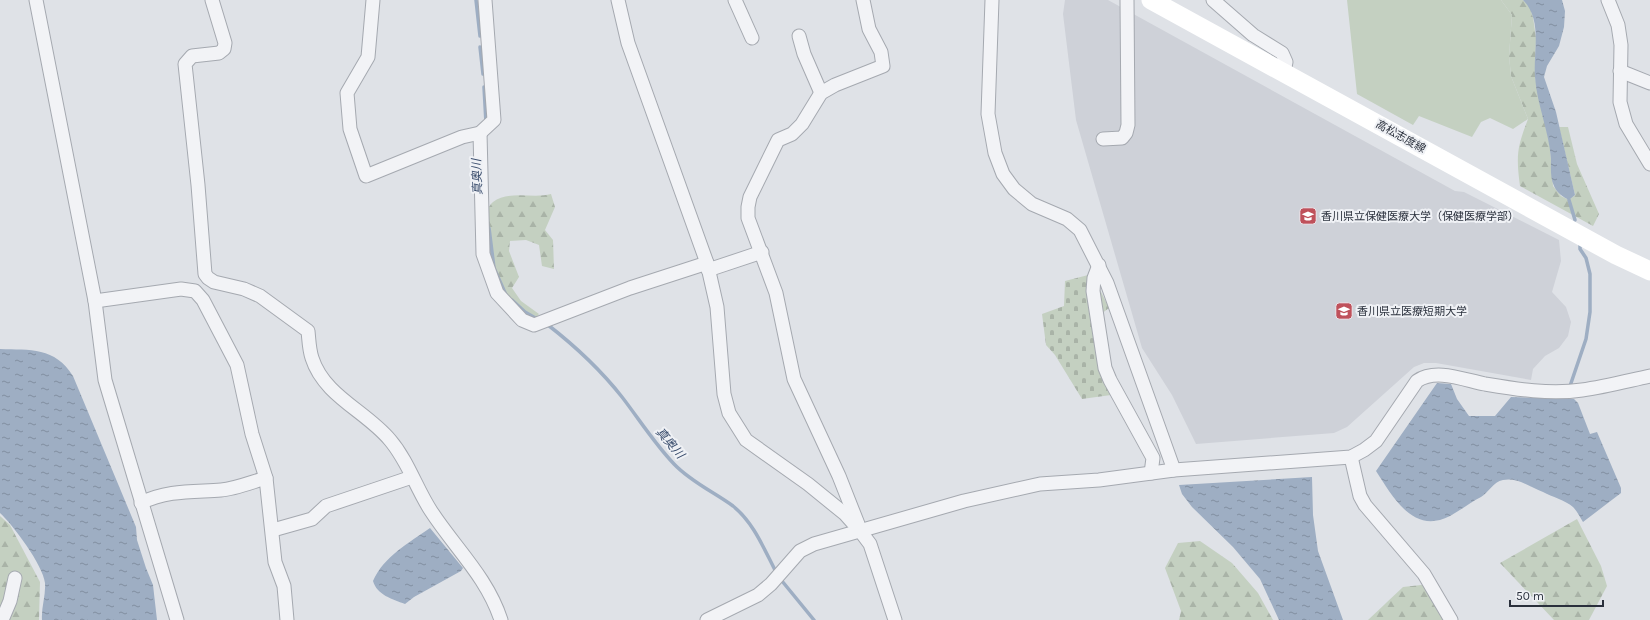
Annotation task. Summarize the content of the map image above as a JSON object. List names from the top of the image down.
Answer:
{
  "streets": {
    "main road": ["高松志度線"]
  },
  "water": ["真奥川"],
  "places": {
    "school or university": ["香川県立保健医療大学（保健医療学部）", "香川県立医療短期大学"]
  },
  "scale_bar": "50 m"
}
